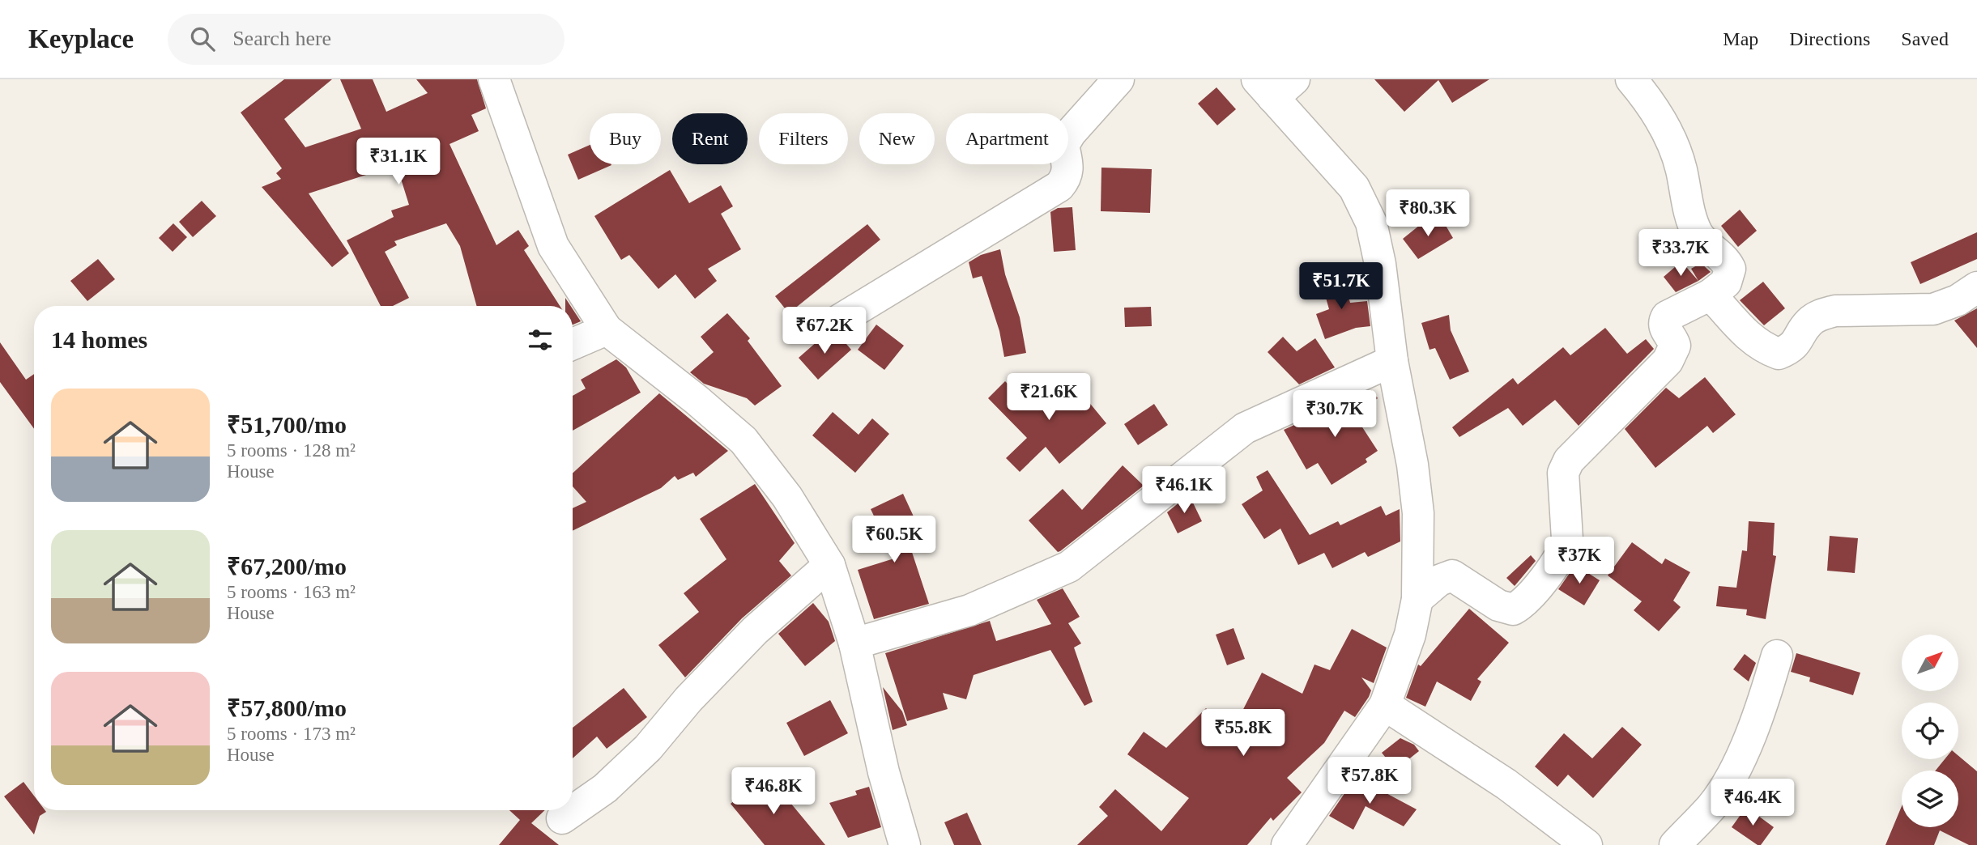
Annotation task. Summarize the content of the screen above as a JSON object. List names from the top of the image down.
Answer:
{
  "north": "top right",
  "page": {
    "header": "Keyplace",
    "search": "Search here",
    "nav": ["Map", "Directions", "Saved"],
    "chip": [
      "Buy",
      "Rent",
      "Filters",
      "New",
      "Apartment"
    ],
    "price": [
      "₹31.1K",
      "₹80.3K",
      "₹33.7K",
      "₹51.7K",
      "₹67.2K",
      "₹21.6K",
      "₹30.7K",
      "₹46.1K",
      "₹60.5K",
      "₹37K",
      "₹55.8K",
      "₹57.8K",
      "₹46.8K",
      "₹46.4K"
    ],
    "heading": "14 homes",
    "list": [
      {
        "name": "₹51,700/mo",
        "note": "5 rooms · 128 m² · House"
      },
      {
        "name": "₹67,200/mo",
        "note": "5 rooms · 163 m² · House"
      },
      {
        "name": "₹57,800/mo",
        "note": "5 rooms · 173 m² · House"
      }
    ]
  }
}
